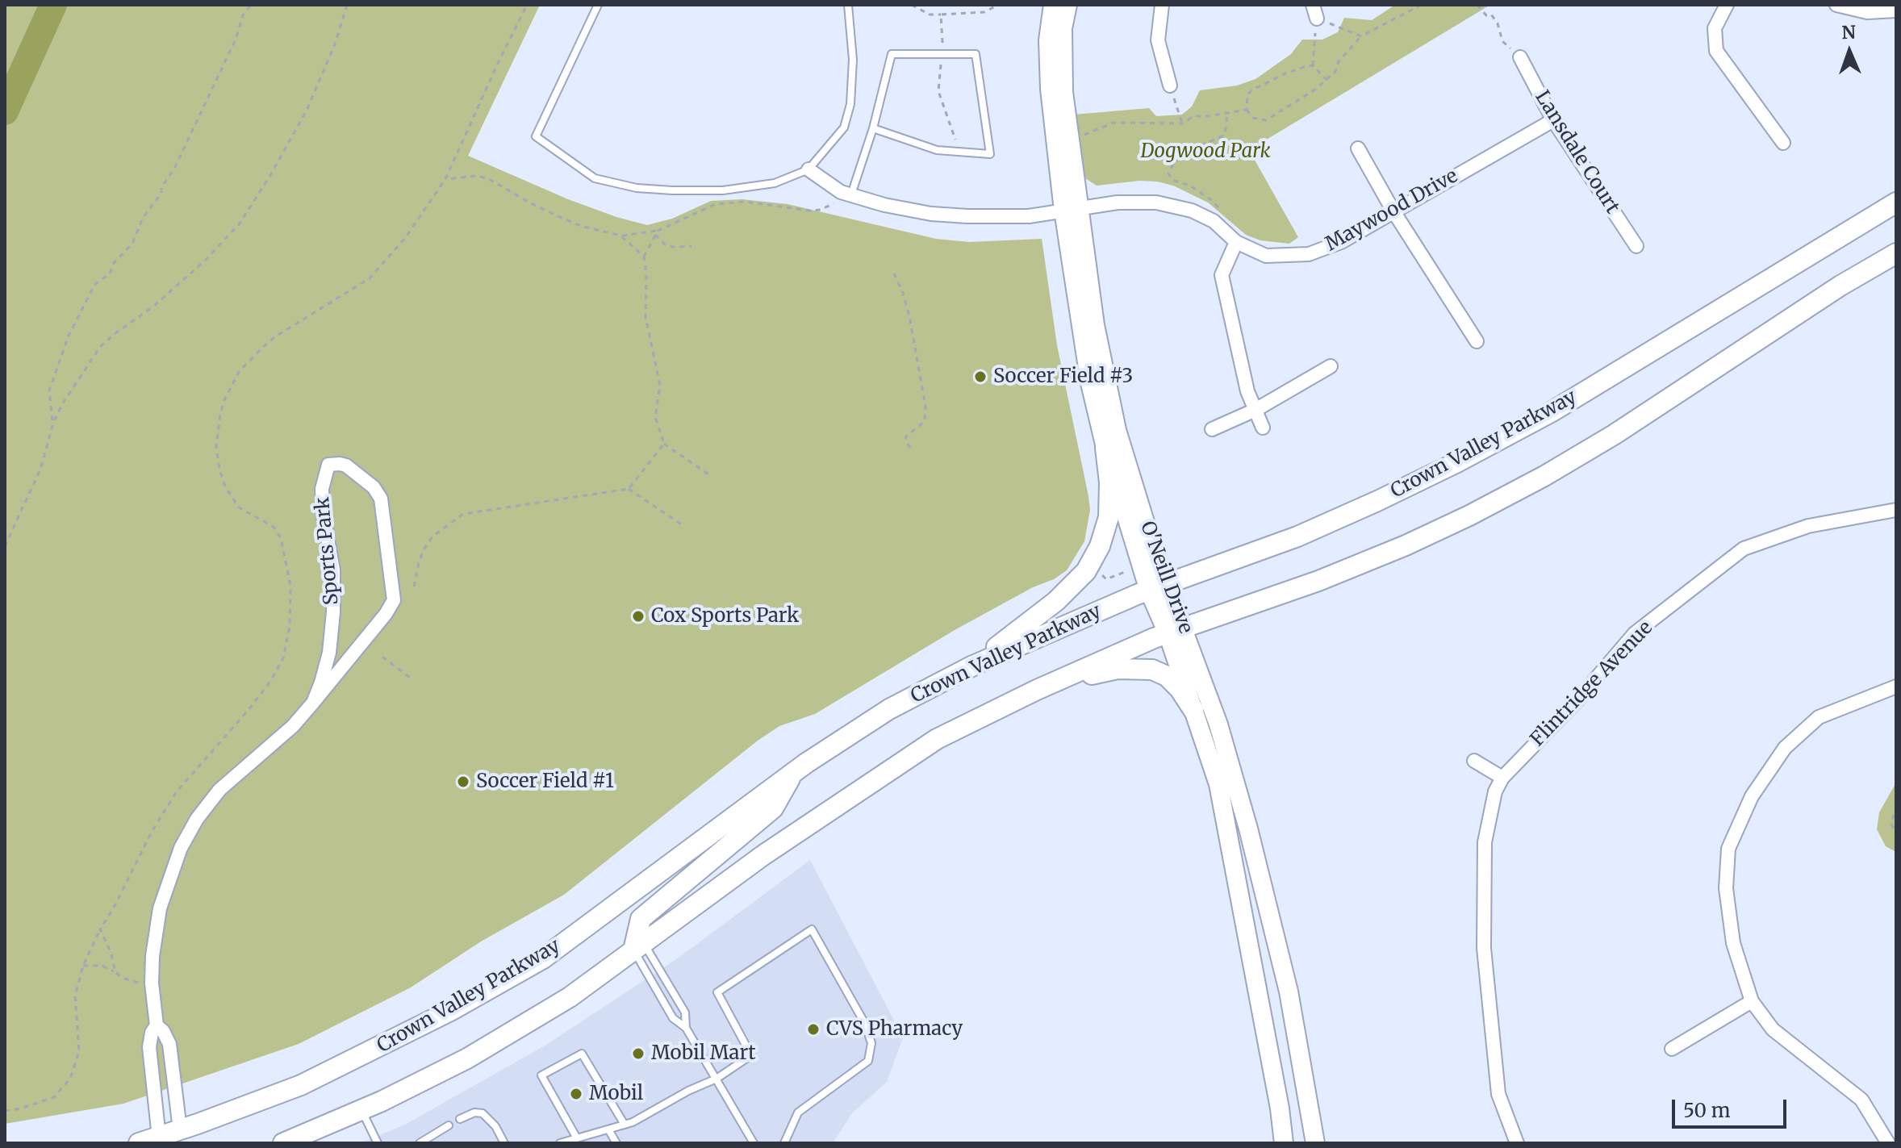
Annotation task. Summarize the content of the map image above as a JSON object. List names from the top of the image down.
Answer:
{
  "streets": {
    "main road": ["Crown Valley Parkway", "O'Neill Drive"],
    "street": [
      "Lansdale Court",
      "Maywood Drive",
      "Sports Park",
      "Flintridge Avenue"
    ]
  },
  "crossings": [
    ["Lansdale Court", "Maywood Drive"],
    ["Maywood Drive", "O'Neill Drive"],
    ["Crown Valley Parkway", "Sports Park"],
    ["Crown Valley Parkway", "O'Neill Drive"]
  ],
  "parks": ["Dogwood Park"],
  "places": [
    "Soccer Field #3",
    "Cox Sports Park",
    "Soccer Field #1",
    "CVS Pharmacy",
    "Mobil Mart",
    "Mobil"
  ],
  "scale_bar": "50 m",
  "north": "top"
}
